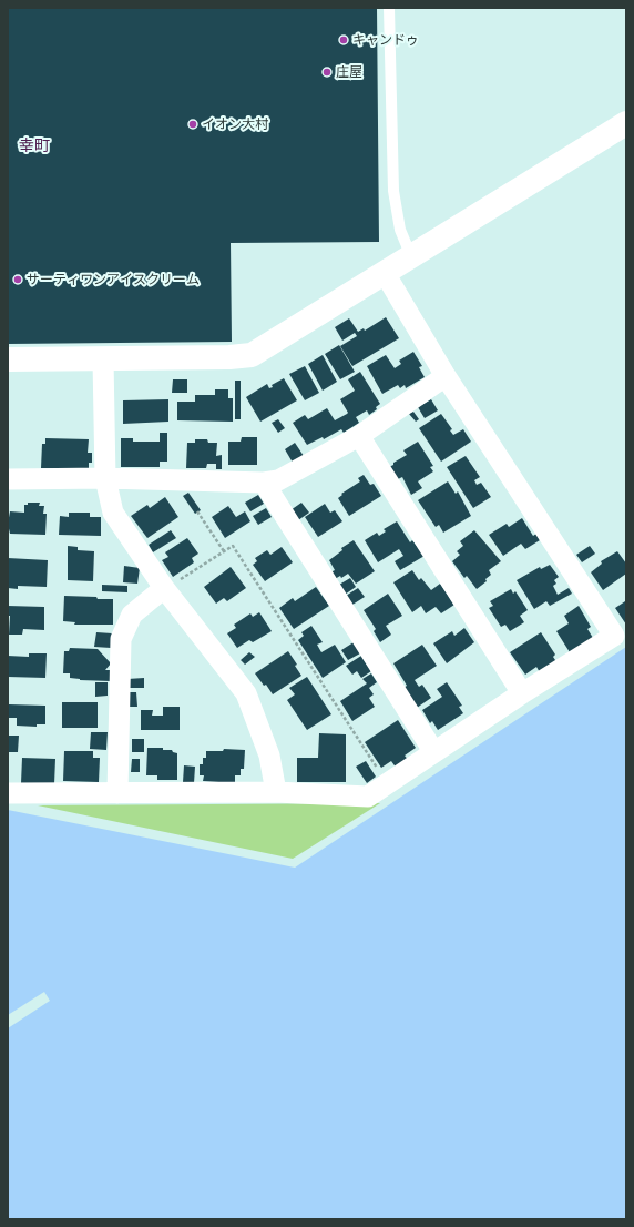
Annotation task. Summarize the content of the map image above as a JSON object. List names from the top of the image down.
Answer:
{
  "districts": ["幸町"],
  "places": [
    "キャンドゥ",
    "庄屋",
    "イオン大村",
    "サーティワンアイスクリーム"
  ]
}
